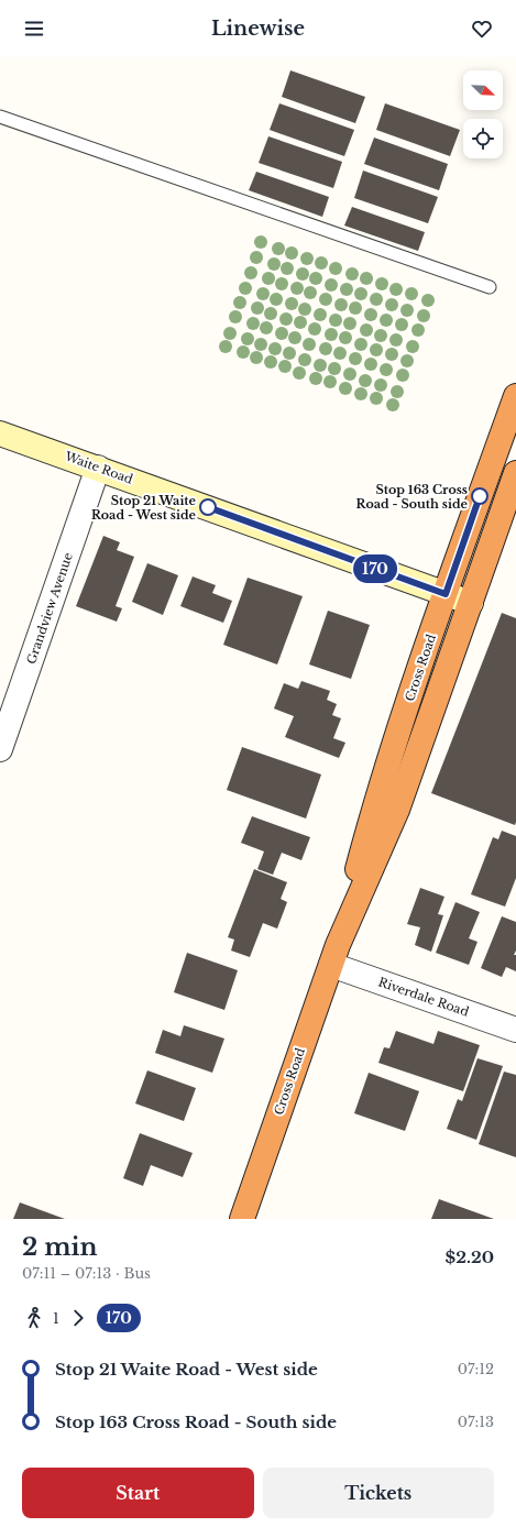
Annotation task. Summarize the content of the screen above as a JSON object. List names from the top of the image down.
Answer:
{
  "streets": {
    "highway": ["Cross Road"],
    "street": ["Waite Road", "Grandview Avenue", "Riverdale Road"]
  },
  "crossings": [
    ["Waite Road", "Grandview Avenue"],
    ["Waite Road", "Cross Road"],
    ["Cross Road", "Riverdale Road"]
  ],
  "places": ["Stop 163 Cross Road - South side", "Stop 21 Waite Road - West side"],
  "lines": ["bus line 170"],
  "north": "bottom right",
  "page": {
    "header": "Linewise",
    "on_map": "170",
    "heading": ["2 min", "07:11 – 07:13 · Bus", "$2.20"],
    "legs": ["1", "170"],
    "list": [
      {
        "name": "Stop 21 Waite Road - West side",
        "value": "07:12"
      },
      {
        "name": "Stop 163 Cross Road - South side",
        "value": "07:13"
      }
    ],
    "buttons": ["Start", "Tickets"]
  }
}
